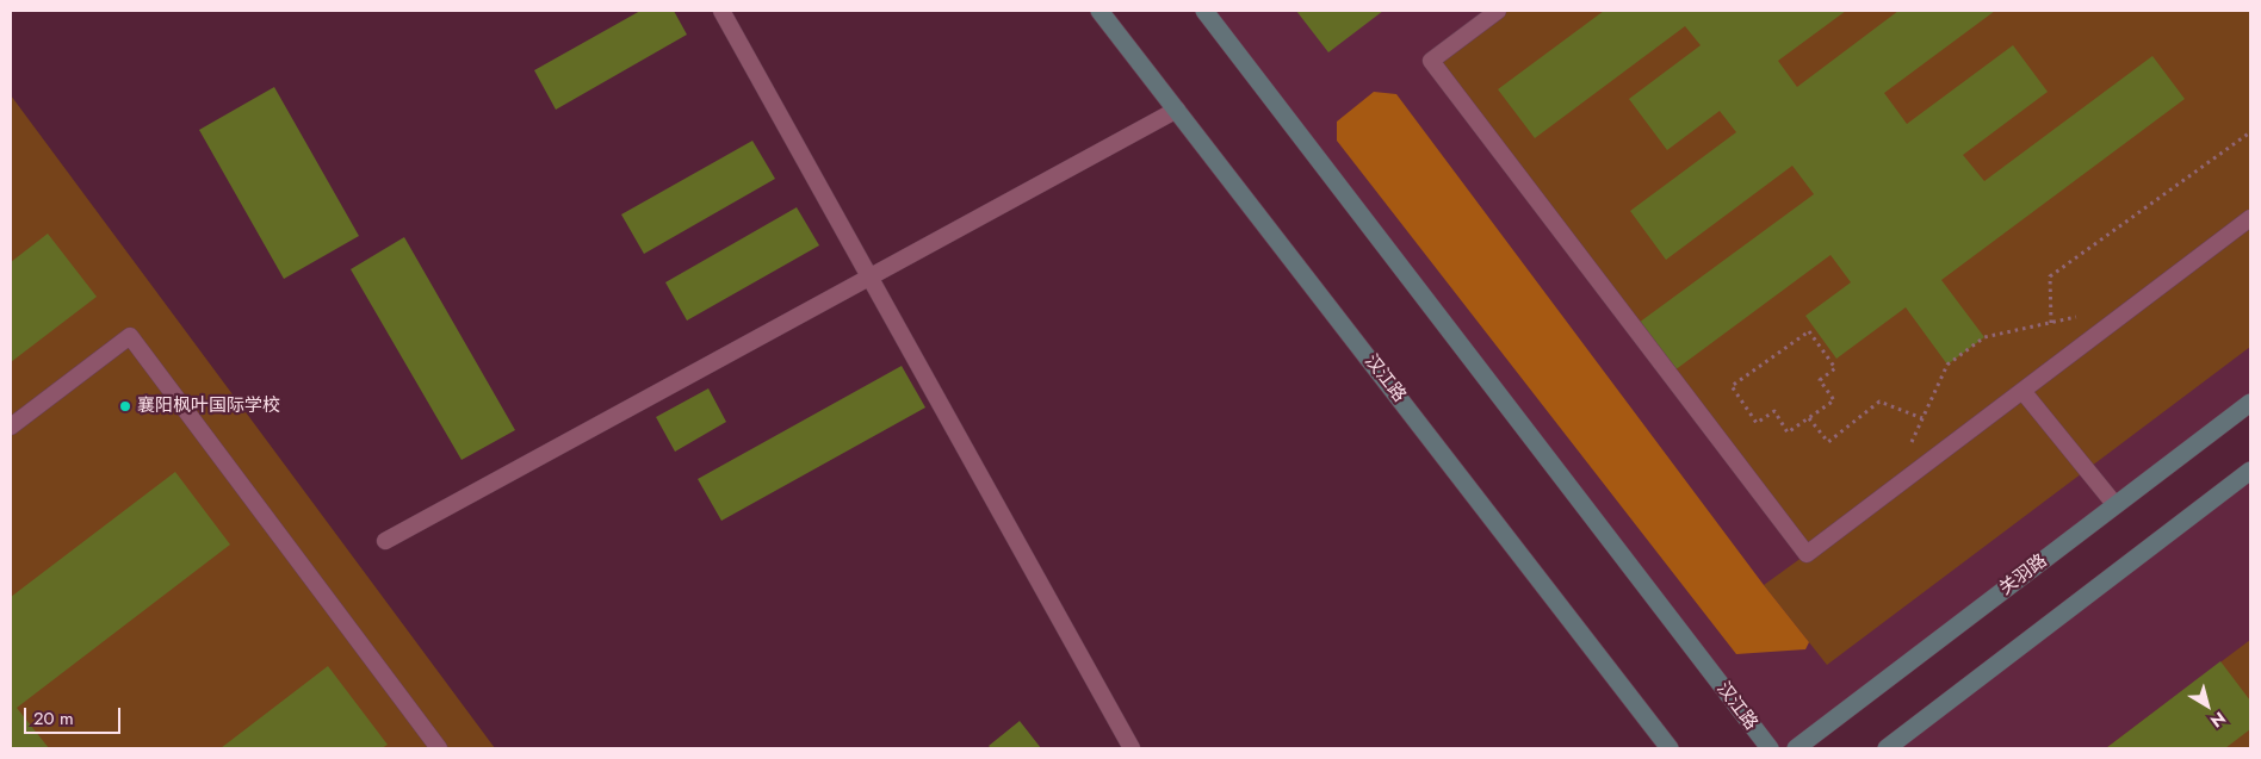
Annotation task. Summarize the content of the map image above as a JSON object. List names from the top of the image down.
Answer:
{
  "streets": {
    "main road": ["汉江路", "关羽路"]
  },
  "places": ["襄阳枫叶国际学校"],
  "scale_bar": "20 m",
  "north": "bottom right"
}
